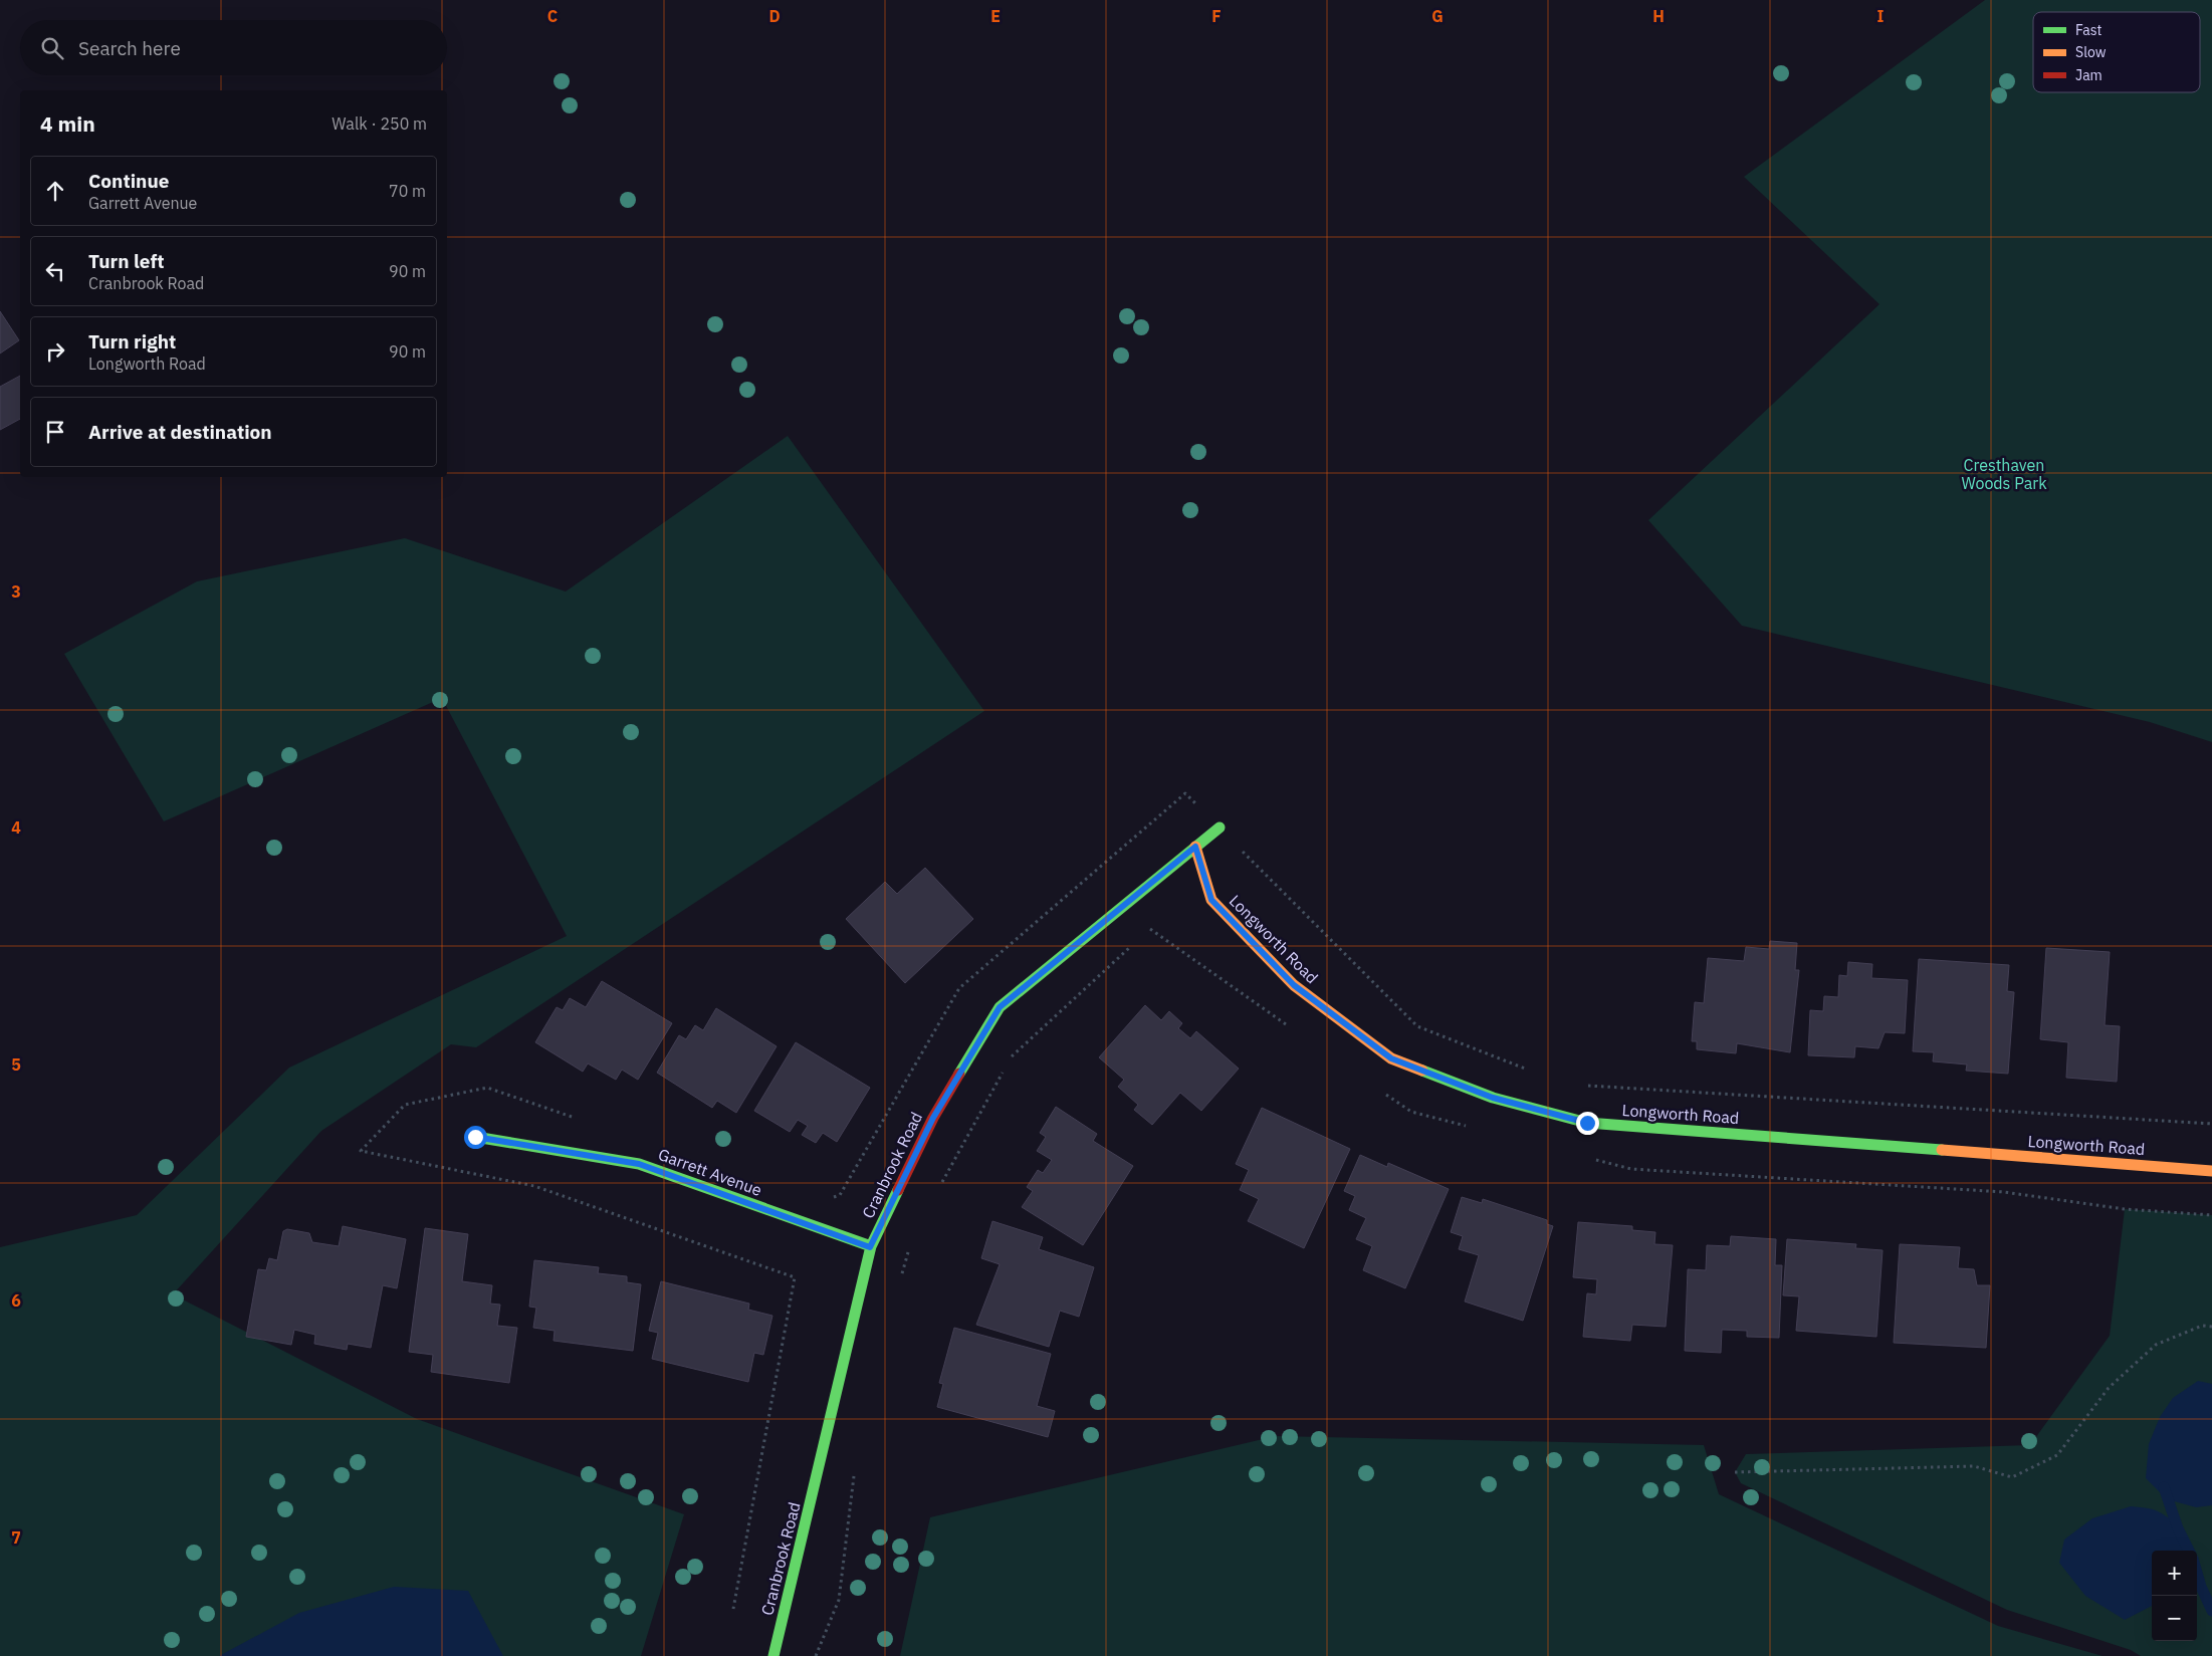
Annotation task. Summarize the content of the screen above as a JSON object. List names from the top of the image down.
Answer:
{
  "streets": {
    "street": ["Longworth Road", "Cranbrook Road", "Garrett Avenue"]
  },
  "crossings": [
    ["Longworth Road", "Cranbrook Road"],
    ["Cranbrook Road", "Garrett Avenue"]
  ],
  "parks": ["Cresthaven Woods Park"],
  "legend": ["Fast", "Slow", "Jam"],
  "page": {
    "search": "Search here",
    "heading": ["4 min", "Walk · 250 m"],
    "list": [
      ["Continue", "Garrett Avenue", "70 m"],
      ["Turn left", "Cranbrook Road", "90 m"],
      ["Turn right", "Longworth Road", "90 m"],
      "Arrive at destination"
    ],
    "map_buttons": ["+", "−"]
  },
  "grid": {
    "columns": [
      "C",
      "D",
      "E",
      "F",
      "G",
      "H",
      "I"
    ],
    "rows": [
      "3",
      "4",
      "5",
      "6",
      "7"
    ]
  }
}
